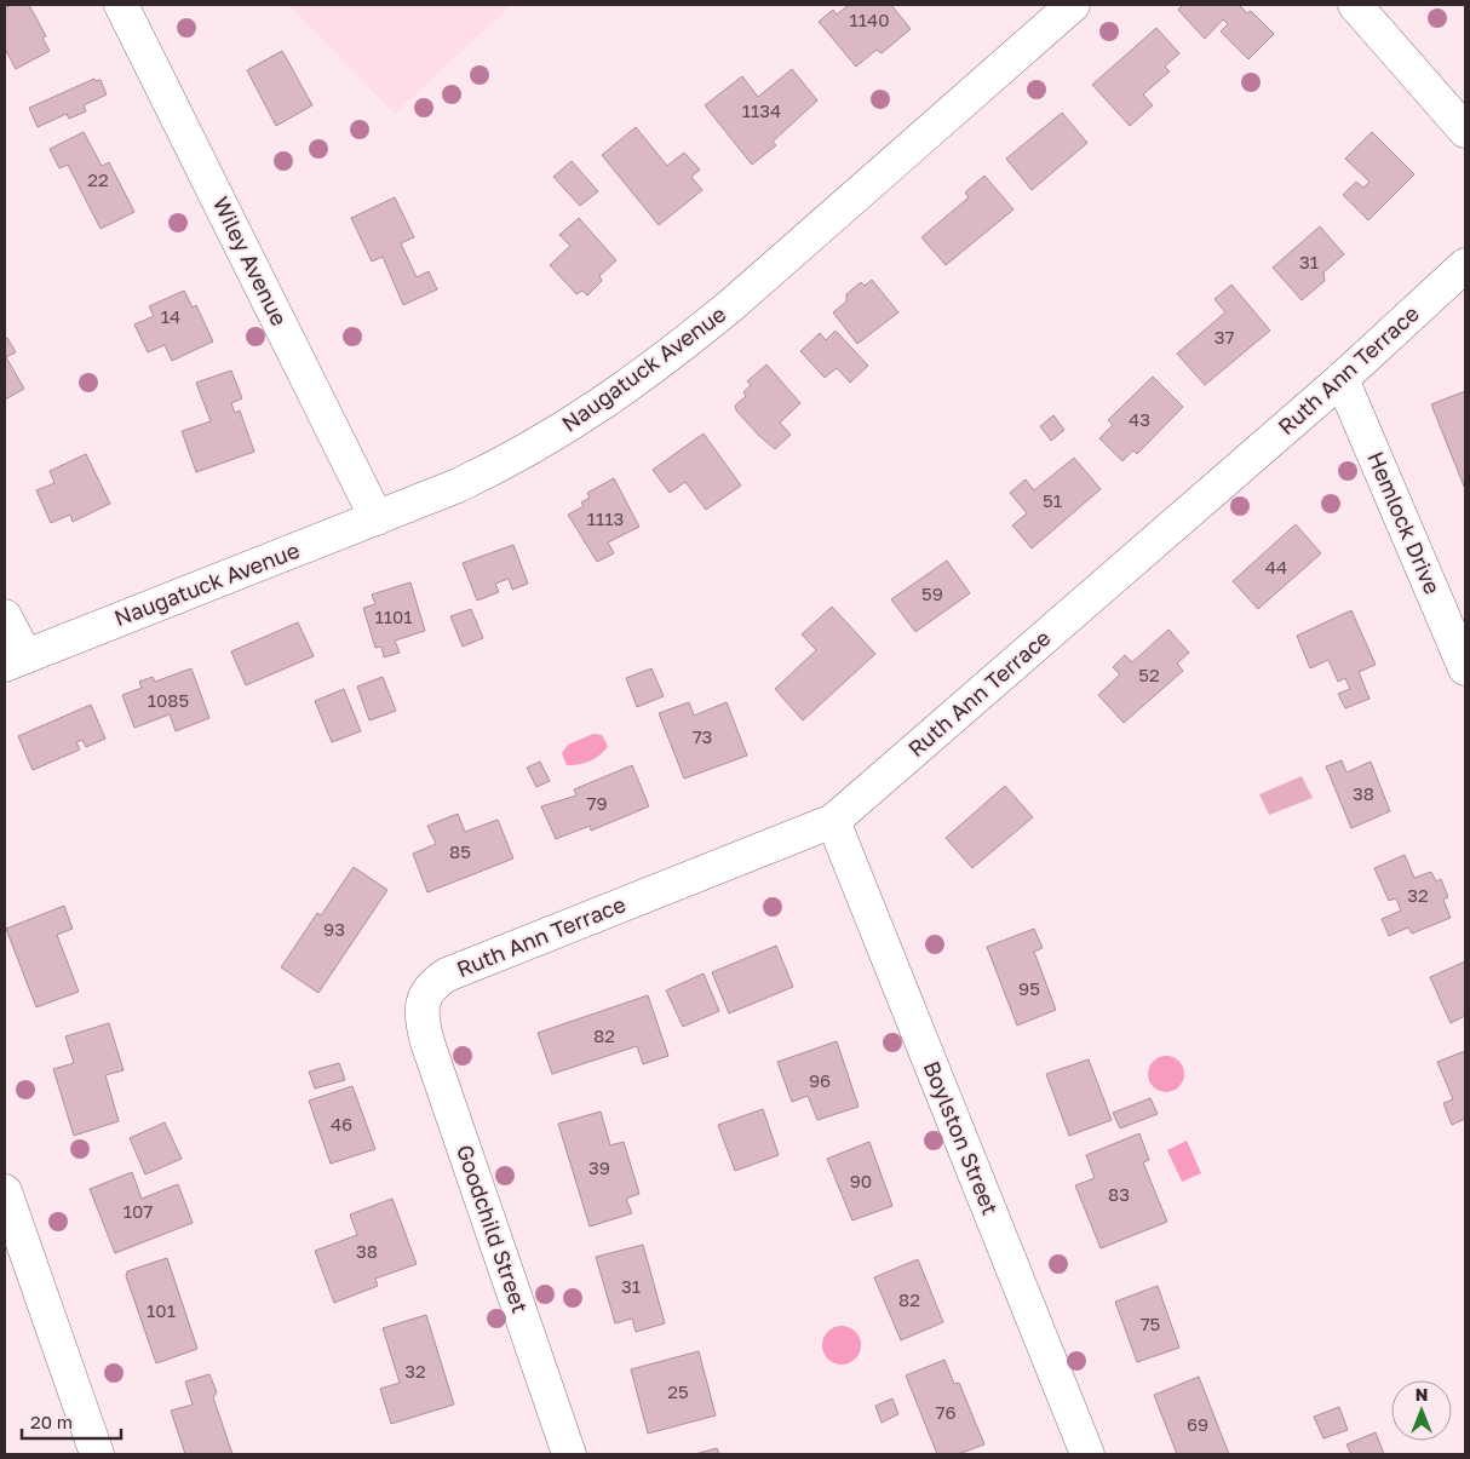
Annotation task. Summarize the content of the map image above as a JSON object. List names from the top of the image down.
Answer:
{
  "streets": {
    "street": [
      "Wiley Avenue",
      "Naugatuck Avenue",
      "Ruth Ann Terrace",
      "Hemlock Drive",
      "Boylston Street",
      "Goodchild Street"
    ]
  },
  "crossings": [
    ["Wiley Avenue", "Naugatuck Avenue"],
    ["Ruth Ann Terrace", "Hemlock Drive"],
    ["Ruth Ann Terrace", "Boylston Street"],
    ["Ruth Ann Terrace", "Goodchild Street"]
  ],
  "house_numbers": [
    "1140",
    "1134",
    "22",
    "31",
    "14",
    "37",
    "43",
    "51",
    "1113",
    "44",
    "59",
    "1101",
    "52",
    "1085",
    "73",
    "38",
    "79",
    "85",
    "32",
    "93",
    "95",
    "82",
    "96",
    "46",
    "39",
    "90",
    "83",
    "107",
    "38",
    "31",
    "82",
    "101",
    "75",
    "32",
    "25",
    "76",
    "69"
  ],
  "scale_bar": "20 m",
  "north": "top"
}
